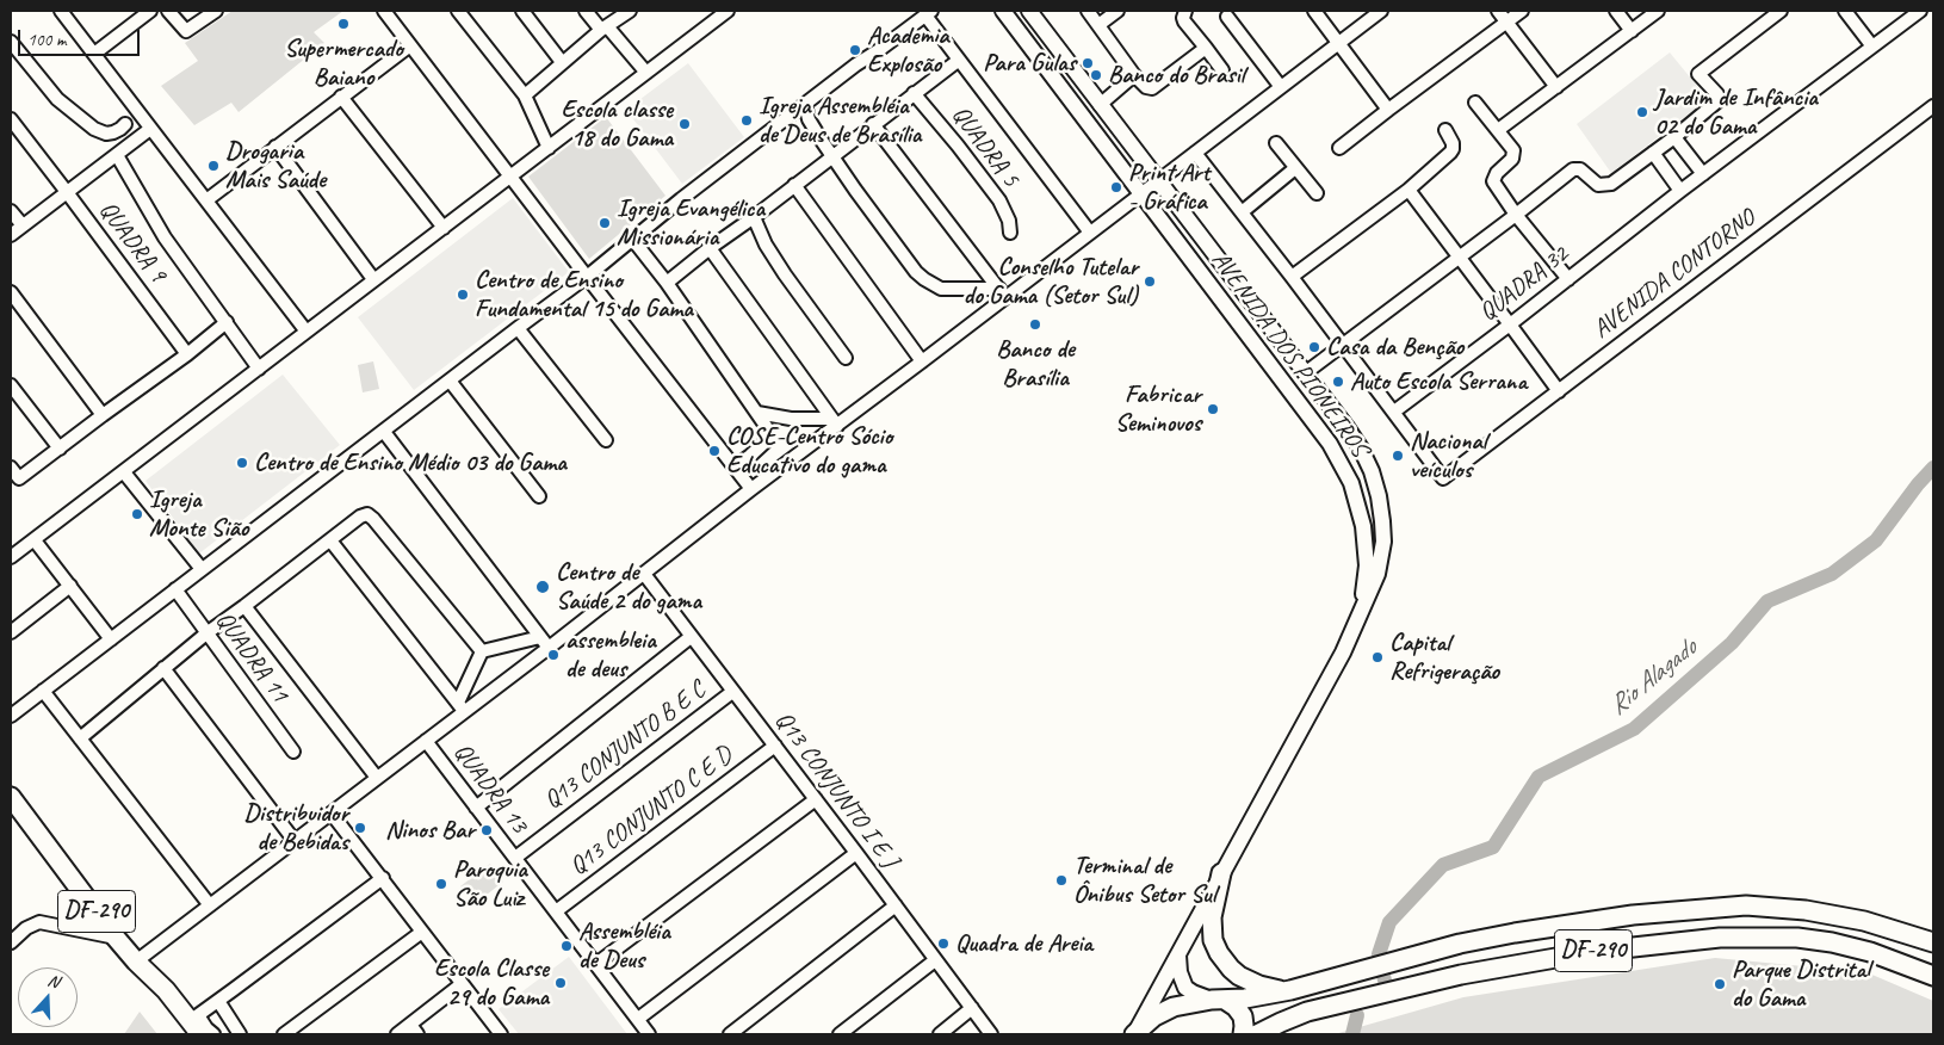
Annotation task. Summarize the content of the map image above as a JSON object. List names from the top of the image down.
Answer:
{
  "streets": {
    "highway": ["DF-290"],
    "main road": ["AVENIDA DOS PIONEIROS"],
    "street": [
      "QUADRA 5",
      "QUADRA 9",
      "AVENIDA CONTORNO",
      "QUADRA 32",
      "QUADRA 11",
      "Q13 CONJUNTO B E C",
      "QUADRA 13",
      "Q13 CONJUNTO I E J",
      "Q13 CONJUNTO C E D"
    ]
  },
  "crossings": [
    ["AVENIDA CONTORNO", "QUADRA 32"],
    ["Q13 CONJUNTO B E C", "QUADRA 13"],
    ["Q13 CONJUNTO B E C", "Q13 CONJUNTO I E J"],
    ["QUADRA 13", "Q13 CONJUNTO C E D"],
    ["Q13 CONJUNTO I E J", "Q13 CONJUNTO C E D"]
  ],
  "water": ["Rio Alagado"],
  "places": [
    "Supermercado Baiano",
    "Academia Explosão",
    "Para Gulas",
    "Banco do Brasil",
    "Jardim de Infância 02 do Gama",
    "Igreja Assembléia de Deus de Brasília",
    "Escola classe 18 do Gama",
    "Drogaria Mais Saúde",
    "Print Art - Gráfica",
    "Igreja Evangélica Missionária",
    "Conselho Tutelar do Gama (Setor Sul)",
    "Centro de Ensino Fundamental 15 do Gama",
    "Banco de Brasília",
    "Casa da Benção",
    "Auto Escola Serrana",
    "Fabricar Seminovos",
    "COSE-Centro Sócio Educativo do gama",
    "Nacional veículos",
    "Centro de Ensino Médio 03 do Gama",
    "Igreja Monte Sião",
    "Centro de Saúde 2 do gama",
    "assembleia de deus",
    "Capital Refrigeração",
    "Distribuidor de Bebidas",
    "Ninos Bar",
    "Terminal de Ônibus Setor Sul",
    "Paroquia São Luiz",
    "Quadra de Areia",
    "Assembléia de Deus",
    "Escola Classe 29 do Gama",
    "Parque Distrital do Gama"
  ],
  "scale_bar": "100 m",
  "north": "top"
}
